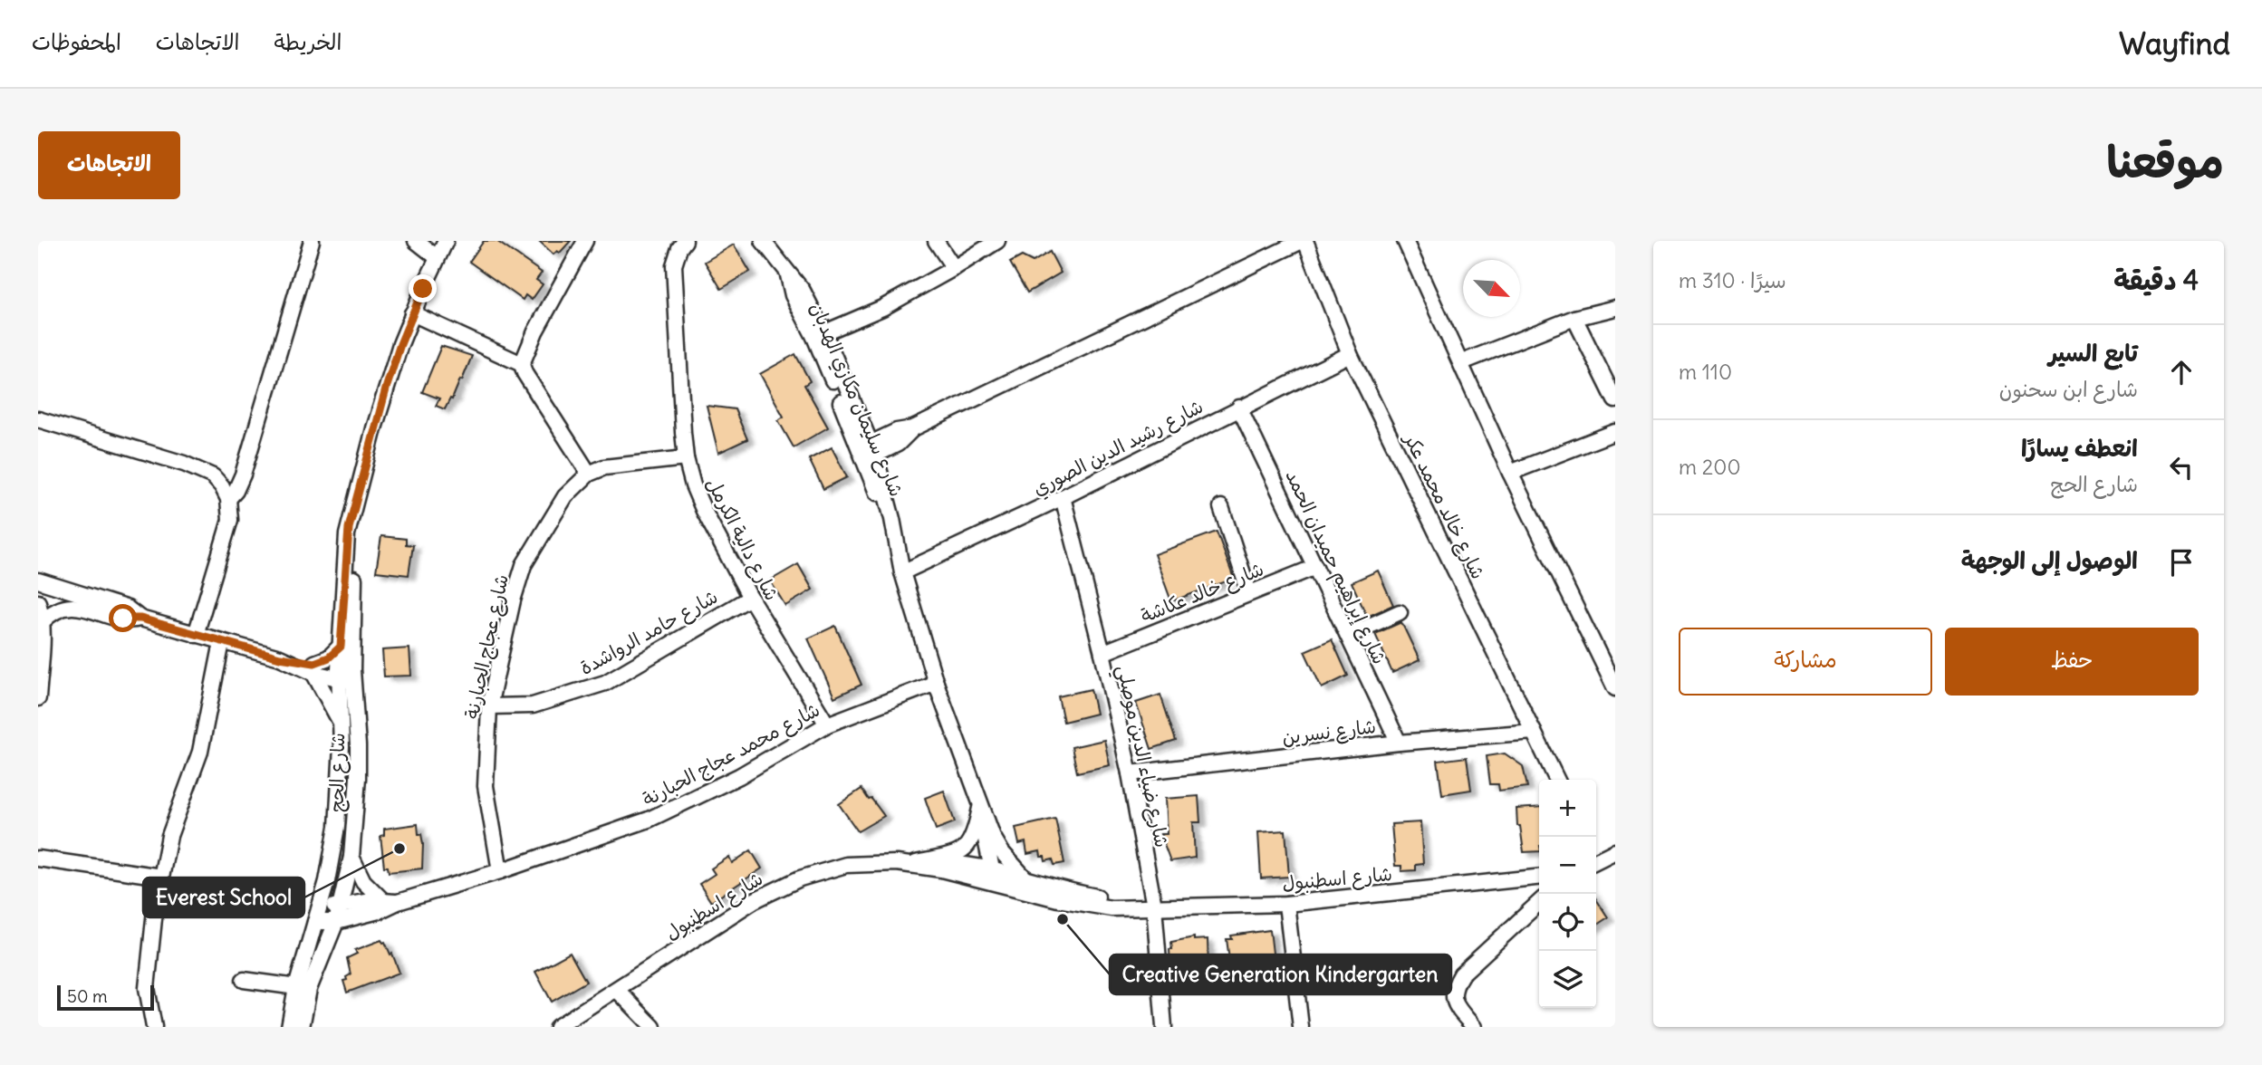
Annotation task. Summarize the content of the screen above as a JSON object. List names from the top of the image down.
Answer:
{
  "streets": {
    "street": [
      "شارع سليمان مكازي الهدبان",
      "شارع رشيد الدين الصوري",
      "شارع خالد محمد عكر",
      "شارع دالية الكرمل",
      "شارع إبراهيم حميدان الحمد",
      "شارع خالد عكاشة",
      "شارع حامد الرواشدة",
      "شارع عجاج الحبارنة",
      "شارع نسرين",
      "شارع محمد عجاج الحبارنة",
      "شارع ضياء الدين موصلي",
      "شارع الحج",
      "شارع اسطنبول"
    ]
  },
  "crossings": [
    ["شارع سليمان مكازي الهدبان", "شارع رشيد الدين الصوري"],
    ["شارع سليمان مكازي الهدبان", "شارع خالد محمد عكر"],
    ["شارع سليمان مكازي الهدبان", "شارع محمد عجاج الحبارنة"],
    ["شارع سليمان مكازي الهدبان", "شارع اسطنبول"],
    ["شارع رشيد الدين الصوري", "شارع خالد محمد عكر"],
    ["شارع رشيد الدين الصوري", "شارع إبراهيم حميدان الحمد"],
    ["شارع رشيد الدين الصوري", "شارع ضياء الدين موصلي"],
    ["شارع خالد محمد عكر", "شارع نسرين"],
    ["شارع دالية الكرمل", "شارع حامد الرواشدة"],
    ["شارع دالية الكرمل", "شارع عجاج الحبارنة"],
    ["شارع دالية الكرمل", "شارع محمد عجاج الحبارنة"],
    ["شارع إبراهيم حميدان الحمد", "شارع خالد عكاشة"],
    ["شارع إبراهيم حميدان الحمد", "شارع نسرين"],
    ["شارع خالد عكاشة", "شارع ضياء الدين موصلي"],
    ["شارع حامد الرواشدة", "شارع عجاج الحبارنة"],
    ["شارع عجاج الحبارنة", "شارع محمد عجاج الحبارنة"],
    ["شارع نسرين", "شارع ضياء الدين موصلي"],
    ["شارع محمد عجاج الحبارنة", "شارع الحج"],
    ["شارع ضياء الدين موصلي", "شارع اسطنبول"]
  ],
  "places": ["Everest School", "Creative Generation Kindergarten"],
  "scale_bar": "50 m",
  "north": "bottom right",
  "page": {
    "header": "Wayfind",
    "nav": ["الخريطة", "الاتجاهات", "المحفوظات"],
    "title": "موقعنا",
    "buttons": [
      "الاتجاهات",
      ["حفظ", "مشاركة"]
    ],
    "heading": ["4 دقيقة", "سيرًا · 310 m"],
    "list": [
      ["تابع السير", "شارع ابن سحنون", "110 m"],
      ["انعطف يسارًا", "شارع الحج", "200 m"],
      "الوصول إلى الوجهة"
    ],
    "map_buttons": ["+", "−"],
    "scale": "50 m"
  }
}
